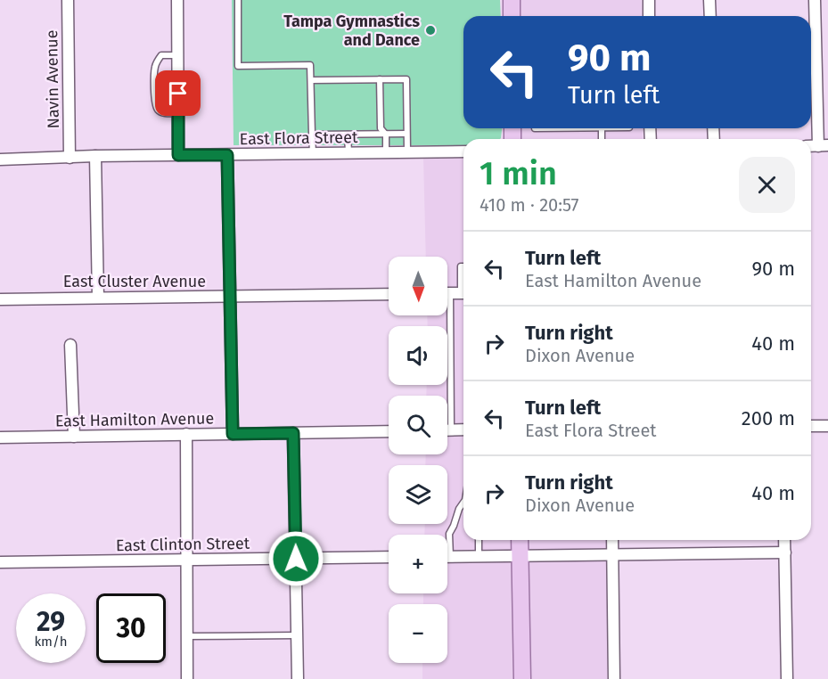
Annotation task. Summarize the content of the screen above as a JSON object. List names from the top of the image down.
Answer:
{
  "streets": {
    "street": [
      "Navin Avenue",
      "East Flora Street",
      "East Cluster Avenue",
      "East Hamilton Avenue",
      "East Clinton Street"
    ]
  },
  "crossings": [
    ["Navin Avenue", "East Flora Street"]
  ],
  "places": ["Tampa Gymnastics and Dance"],
  "north": "bottom",
  "page": {
    "turn": ["90 m", "Turn left"],
    "heading": ["1 min", "410 m · 20:57"],
    "list": [
      {
        "name": "Turn left",
        "note": "East Hamilton Avenue",
        "value": "90 m"
      },
      {
        "name": "Turn right",
        "note": "Dixon Avenue",
        "value": "40 m"
      },
      {
        "name": "Turn left",
        "note": "East Flora Street",
        "value": "200 m"
      },
      {
        "name": "Turn right",
        "note": "Dixon Avenue",
        "value": "40 m"
      }
    ],
    "map_buttons": ["+", "−"],
    "speed": "29 km/h",
    "limit": "30"
  }
}
